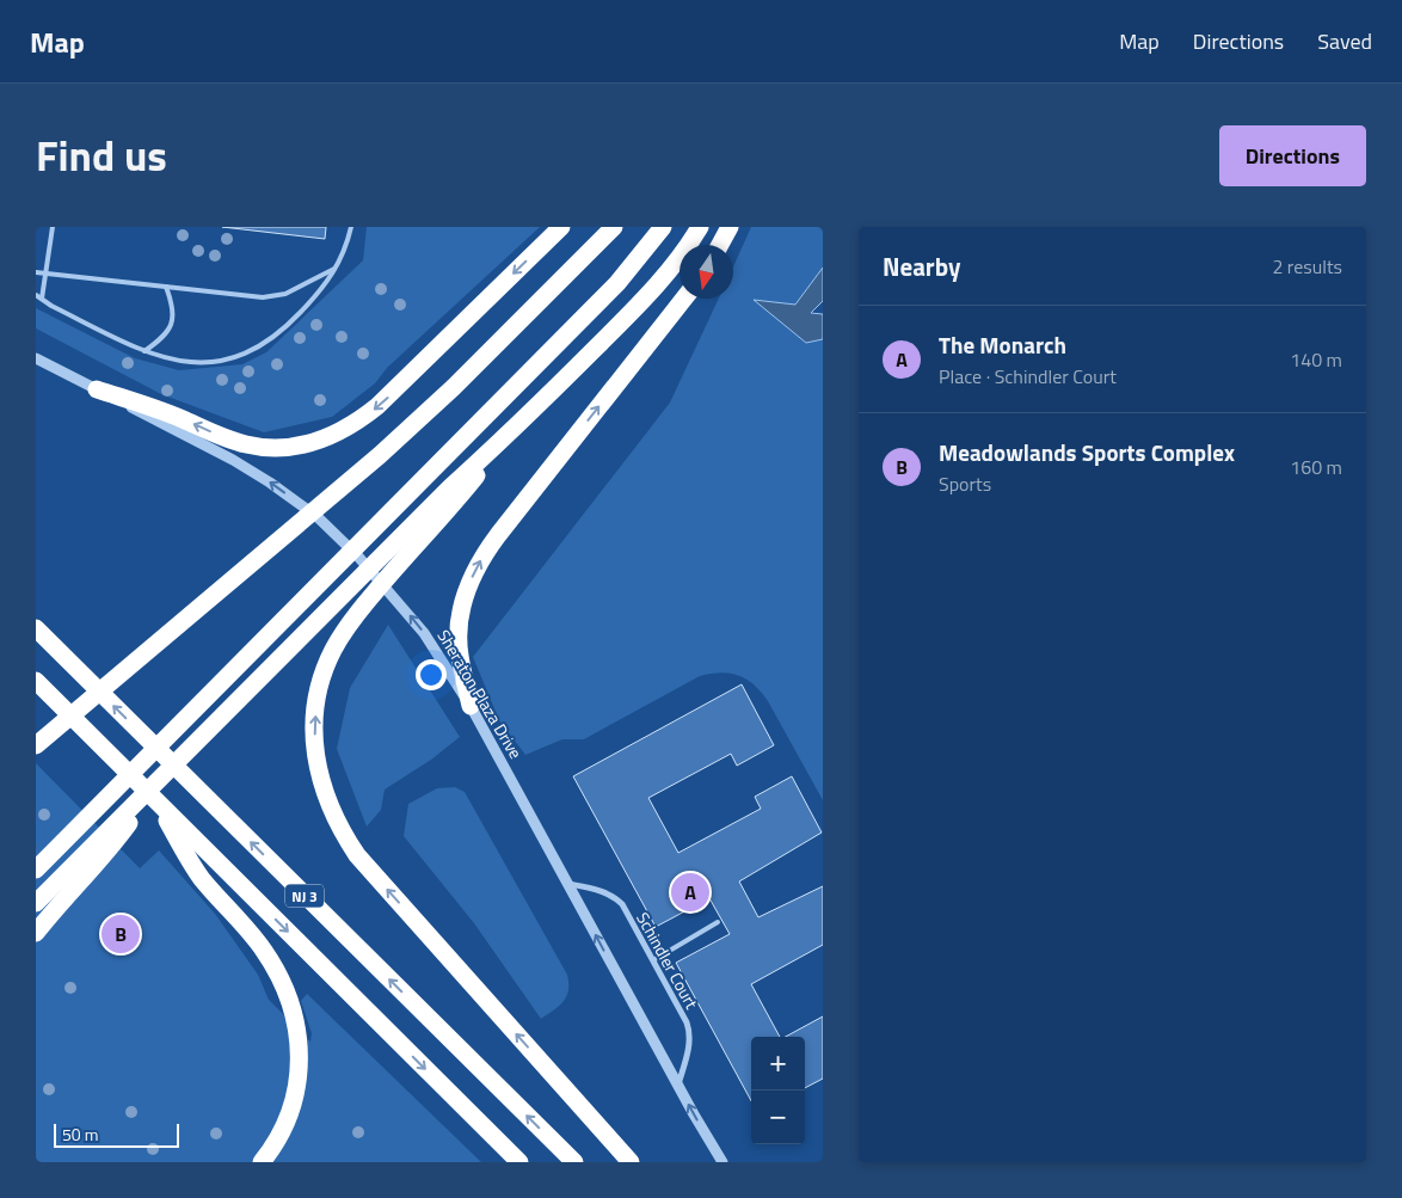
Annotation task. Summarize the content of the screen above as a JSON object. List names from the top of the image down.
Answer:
{
  "streets": {
    "highway": ["NJ 3"],
    "street": ["Sheraton Plaza Drive", "Schindler Court"]
  },
  "crossings": [
    ["Sheraton Plaza Drive", "Schindler Court"]
  ],
  "one_way": ["Sheraton Plaza Drive"],
  "scale_bar": "50 m",
  "north": "bottom",
  "page": {
    "header": "Map",
    "nav": ["Map", "Directions", "Saved"],
    "title": "Find us",
    "buttons": "Directions",
    "heading": ["Nearby", "2 results"],
    "list": [
      {
        "mark": "A",
        "name": "The Monarch",
        "note": "Place · Schindler Court",
        "value": "140 m"
      },
      {
        "mark": "B",
        "name": "Meadowlands Sports Complex",
        "note": "Sports",
        "value": "160 m"
      }
    ],
    "pins": ["A", "B"],
    "map_buttons": ["+", "−"],
    "scale": "50 m"
  }
}
